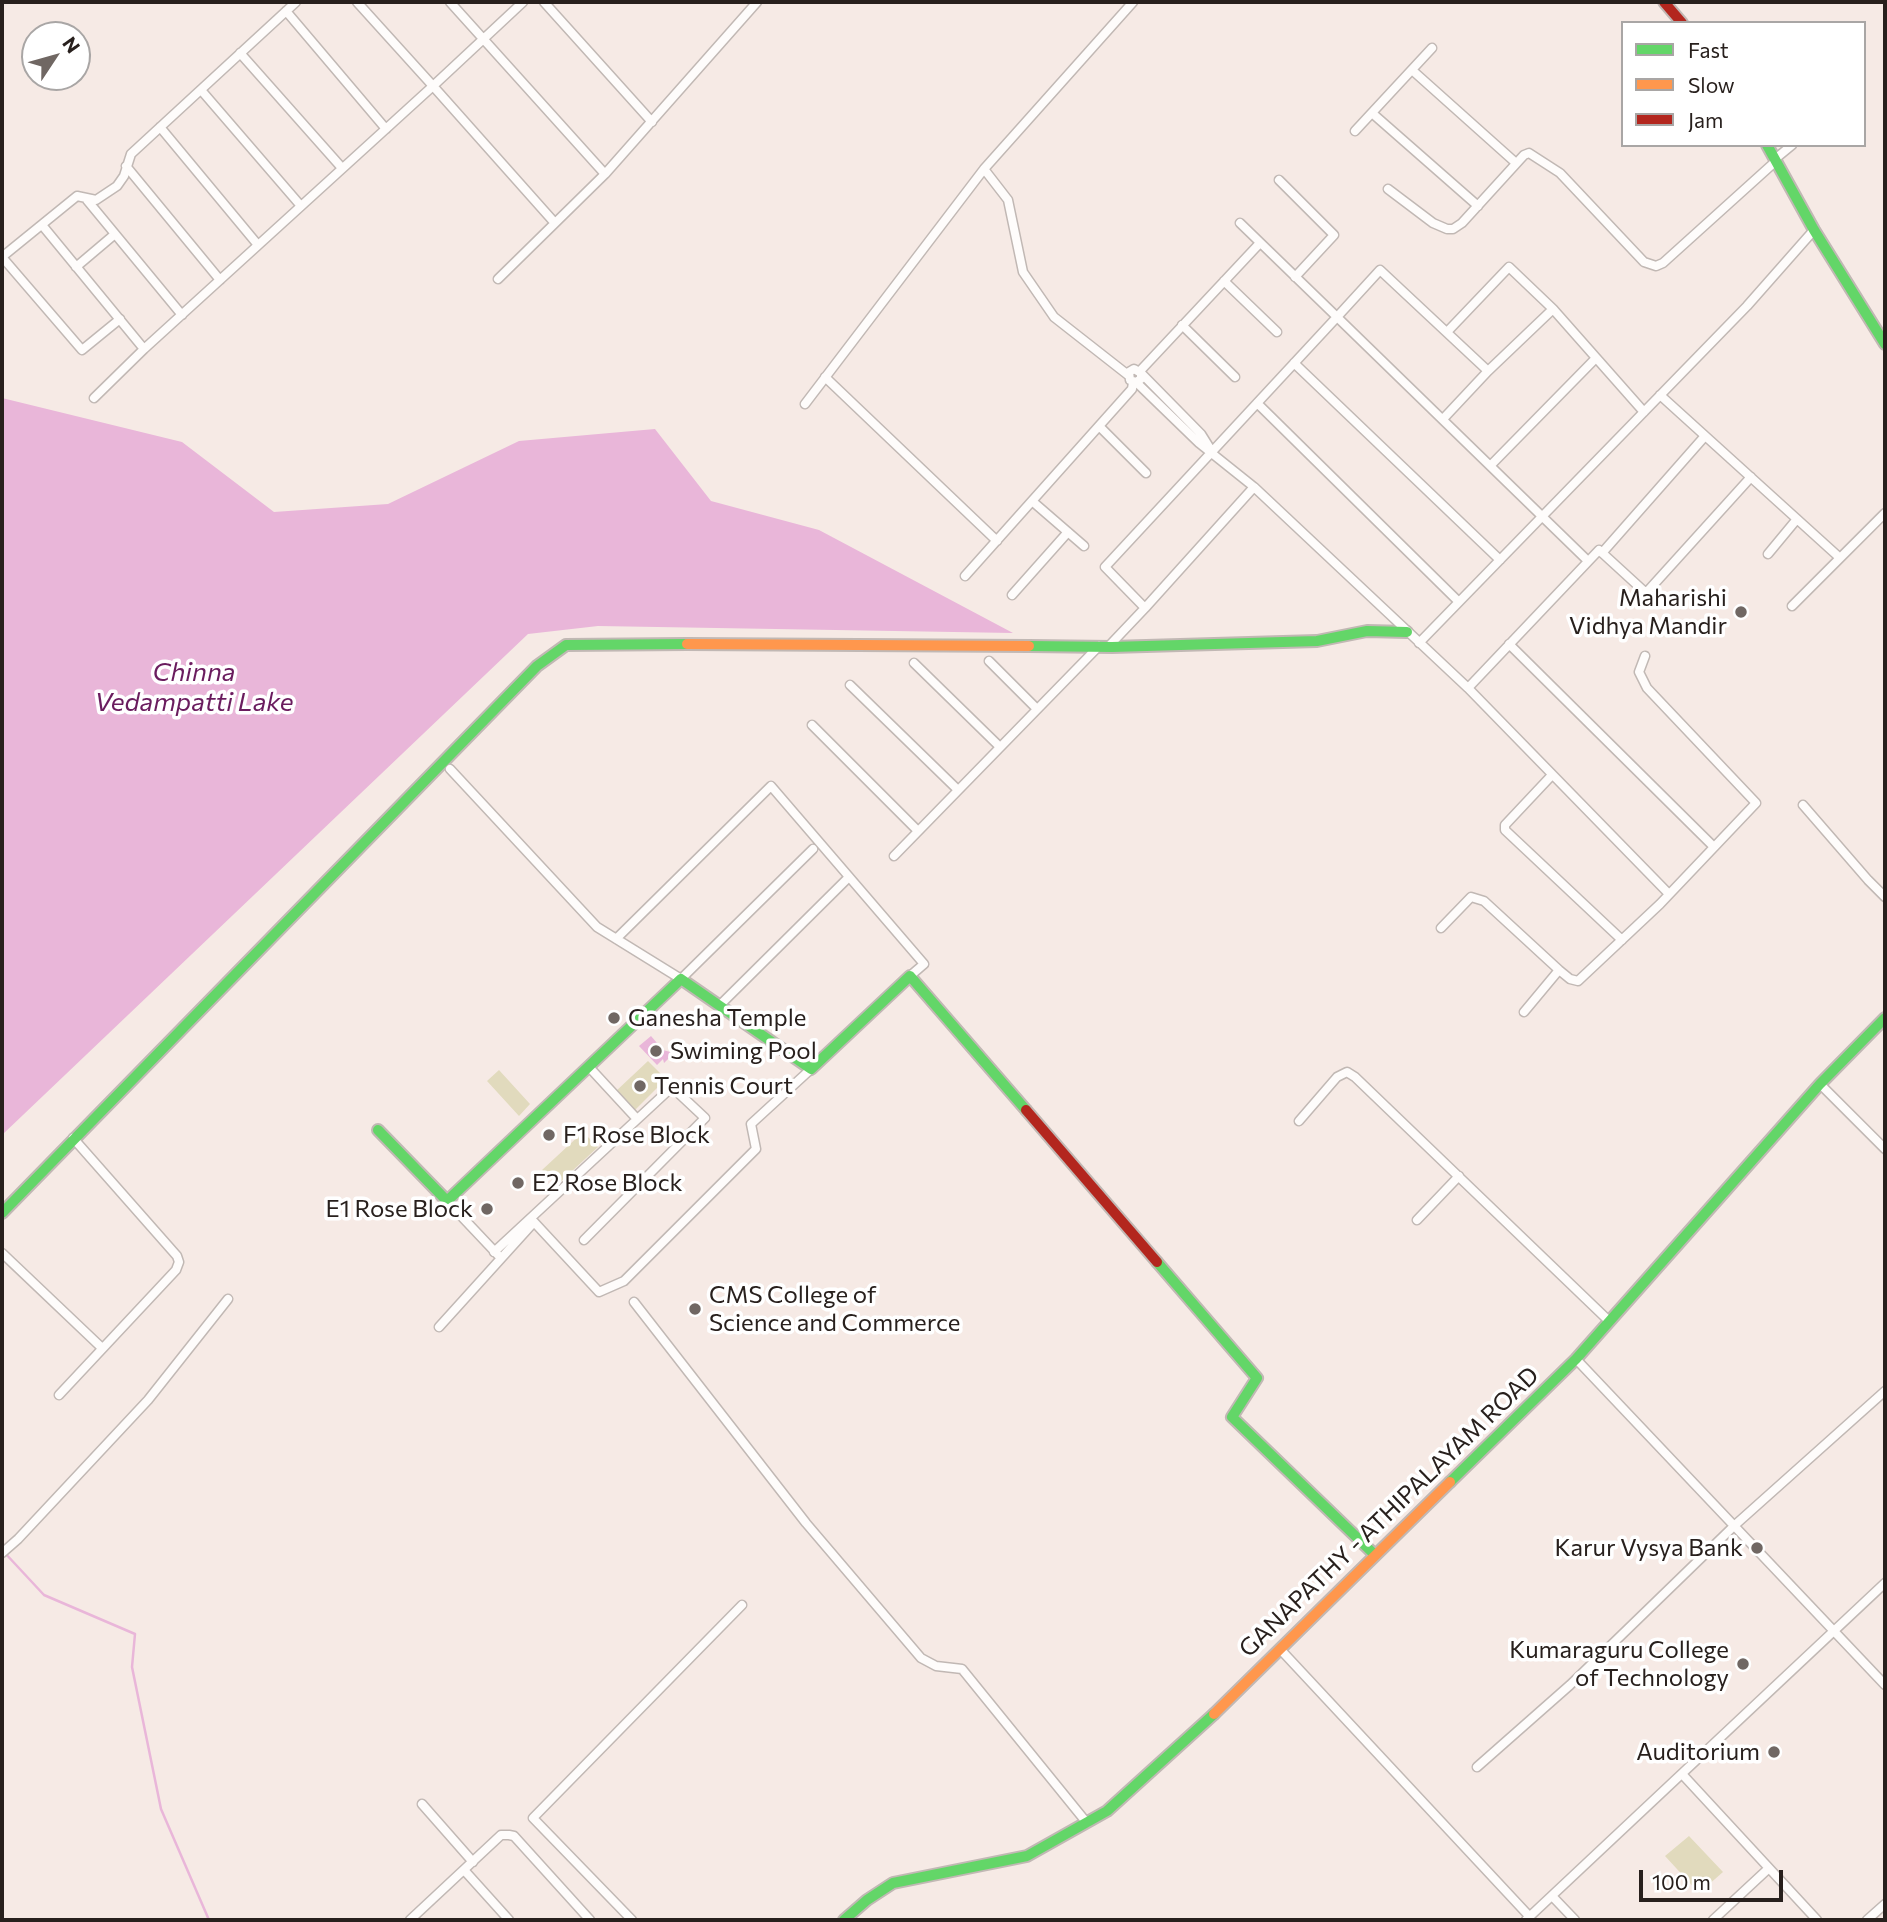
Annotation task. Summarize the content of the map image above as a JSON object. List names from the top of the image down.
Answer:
{
  "streets": {
    "street": ["GANAPATHY - ATHIPALAYAM ROAD"]
  },
  "water": ["Chinna Vedampatti Lake"],
  "places": [
    "Maharishi Vidhya Mandir",
    "Ganesha Temple",
    "Swiming Pool",
    "Tennis Court",
    "F1 Rose Block",
    "E2 Rose Block",
    "E1 Rose Block",
    "CMS College of Science and Commerce",
    "Karur Vysya Bank",
    "Kumaraguru College of Technology",
    "Auditorium"
  ],
  "legend": ["Fast", "Slow", "Jam"],
  "scale_bar": "100 m",
  "north": "top right"
}
